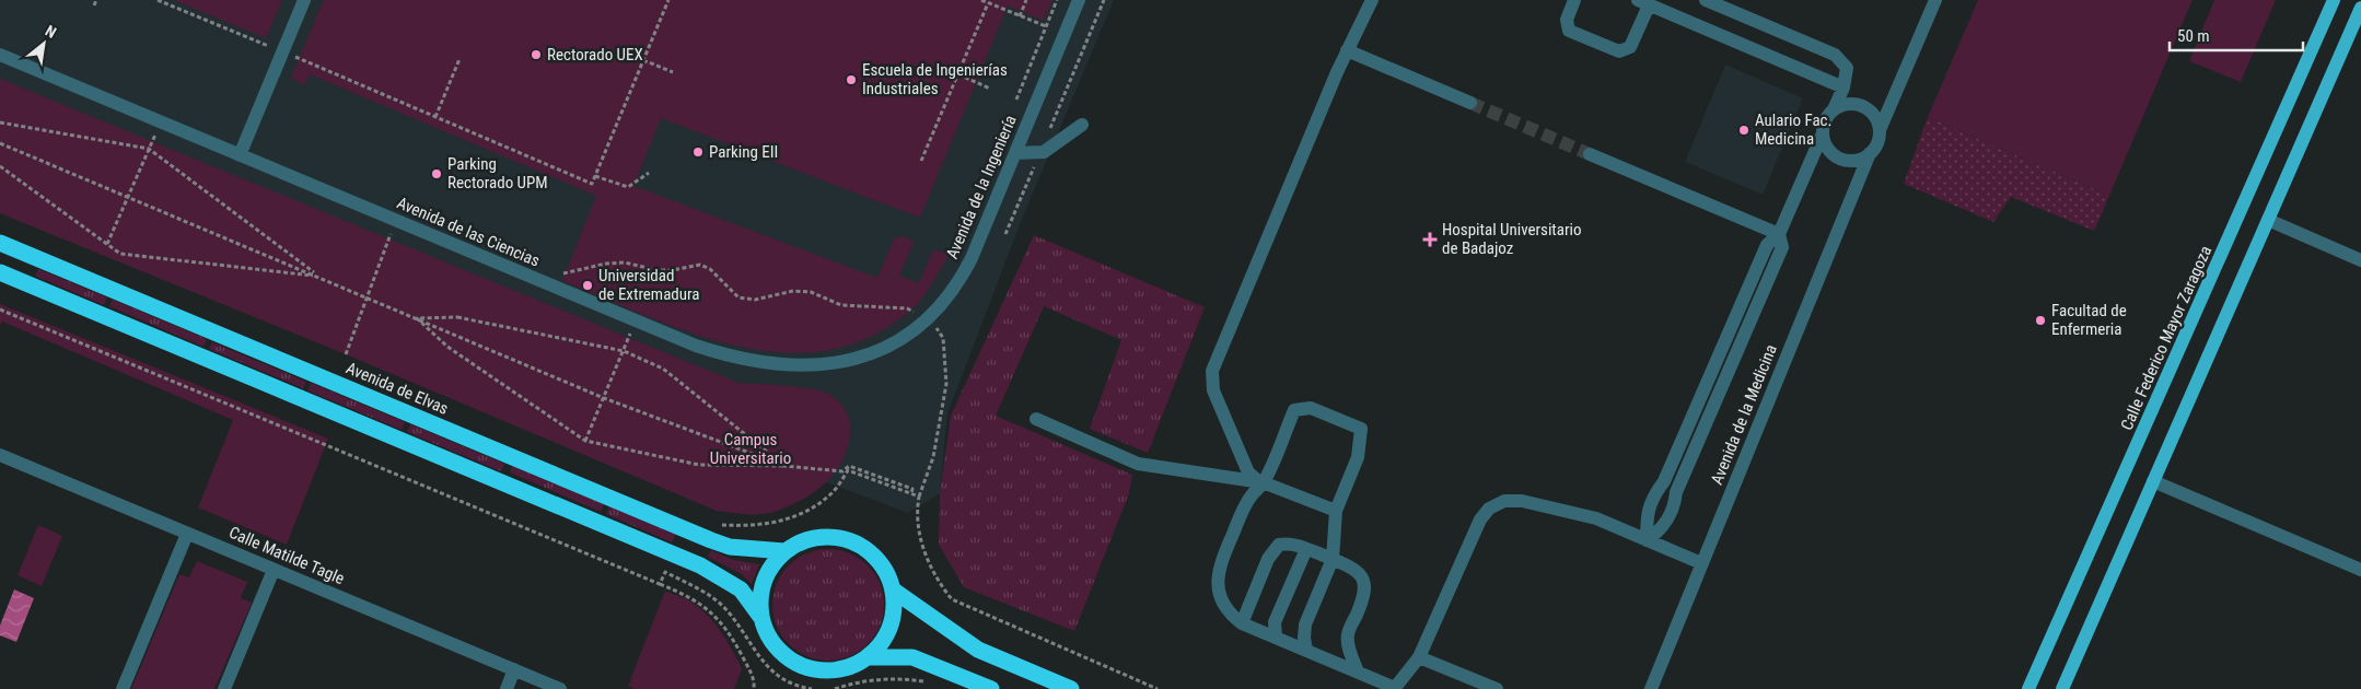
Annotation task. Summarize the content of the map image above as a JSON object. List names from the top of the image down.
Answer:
{
  "streets": {
    "highway": ["Avenida de Elvas"],
    "main road": ["Calle Federico Mayor Zaragoza"],
    "street": [
      "Avenida de la Ingeniería",
      "Avenida de las Ciencias",
      "Avenida de la Medicina",
      "Calle Matilde Tagle"
    ]
  },
  "crossings": [
    ["Avenida de la Ingeniería", "Avenida de las Ciencias"]
  ],
  "parks": ["Campus Universitario"],
  "places": {
    "other": [
      "Rectorado UEX",
      "Escuela de Ingenierías Industriales",
      "Aulario Fac. Medicina",
      "Parking EII",
      "Parking Rectorado UPM",
      "Universidad de Extremadura",
      "Facultad de Enfermeria"
    ],
    "health": ["Hospital Universitario de Badajoz"]
  },
  "scale_bar": "50 m",
  "north": "top right"
}
